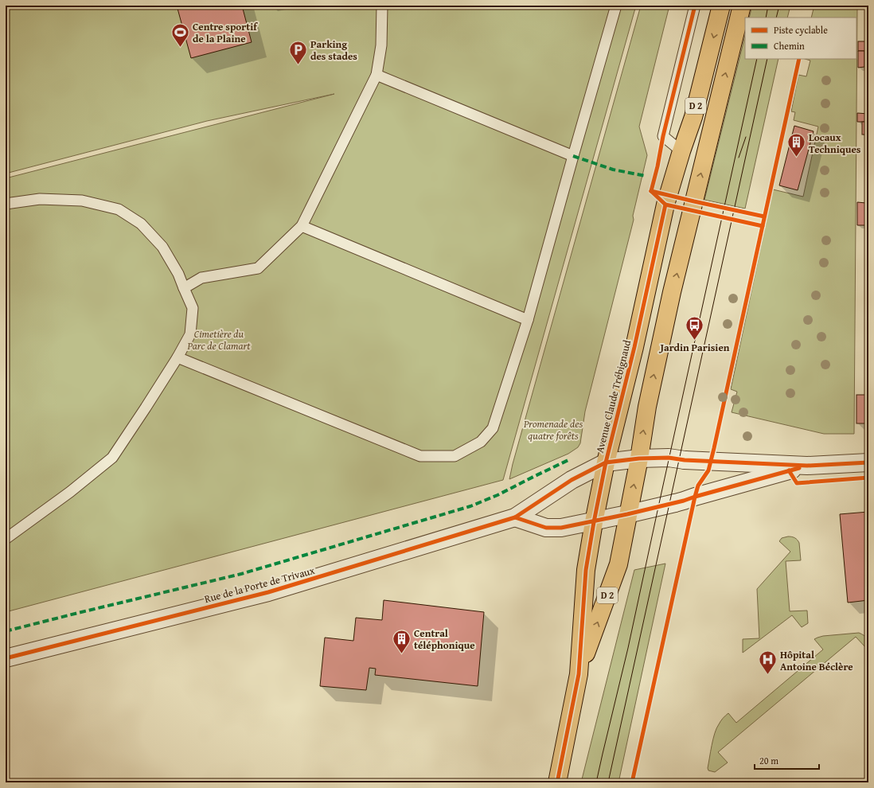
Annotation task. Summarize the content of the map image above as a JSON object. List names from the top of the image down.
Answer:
{
  "streets": {
    "main road": ["D 2", "Avenue Claude Trébignaud"],
    "street": ["Rue de la Porte de Trivaux"]
  },
  "crossings": [
    ["D 2", "Avenue Claude Trébignaud"],
    ["D 2", "Rue de la Porte de Trivaux"],
    ["Avenue Claude Trébignaud", "Rue de la Porte de Trivaux"]
  ],
  "parks": ["Cimetière du Parc de Clamart", "Promenade des quatre forêts"],
  "places": {
    "sports": ["Centre sportif de la Plaine"],
    "parking": ["Parking des stades"],
    "building": ["Locaux Techniques", "Central téléphonique"],
    "bus stop": ["Jardin Parisien"],
    "hospital": ["Hôpital Antoine Béclère"]
  },
  "legend": ["Piste cyclable", "Chemin"],
  "scale_bar": "20 m"
}
